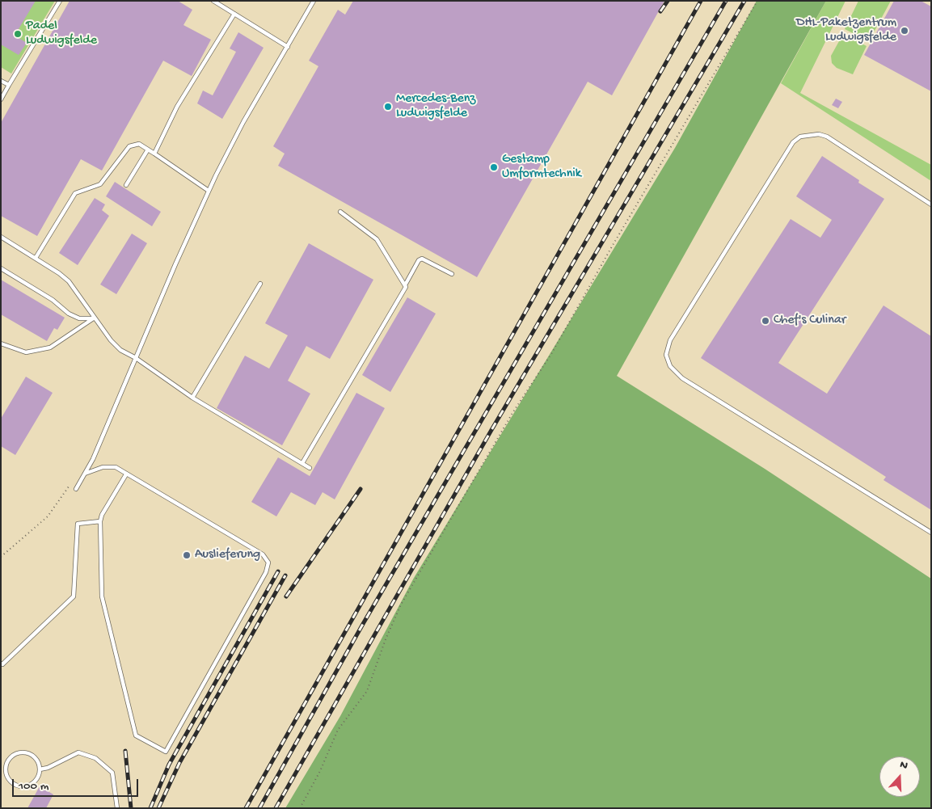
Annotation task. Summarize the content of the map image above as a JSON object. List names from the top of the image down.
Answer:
{
  "places": [
    "DHL-Paketzentrum Ludwigsfelde",
    "Padel Ludwigsfelde",
    "Mercedes-Benz Ludwigsfelde",
    "Gestamp Umformtechnik",
    "Chef's Culinar",
    "Auslieferung"
  ],
  "scale_bar": "100 m",
  "north": "top"
}
